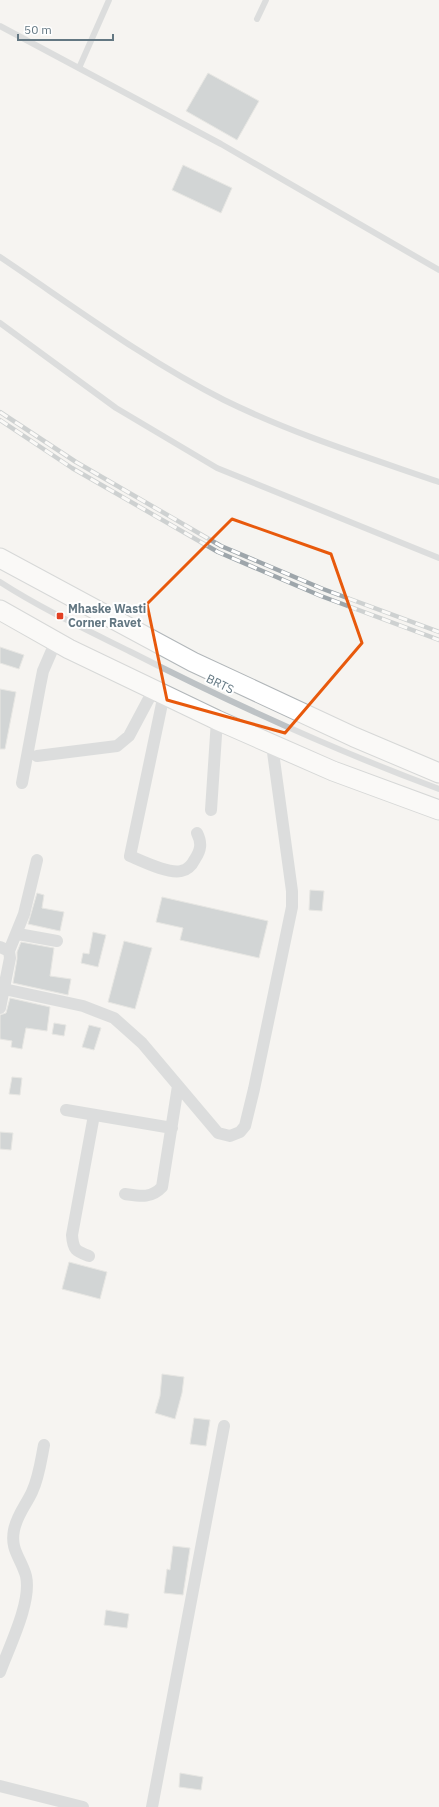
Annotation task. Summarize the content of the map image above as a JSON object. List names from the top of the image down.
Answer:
{
  "streets": {
    "lane": ["BRTS"]
  },
  "places": {
    "transit": ["Mhaske Wasti Corner Ravet"]
  },
  "scale_bar": "50 m"
}
